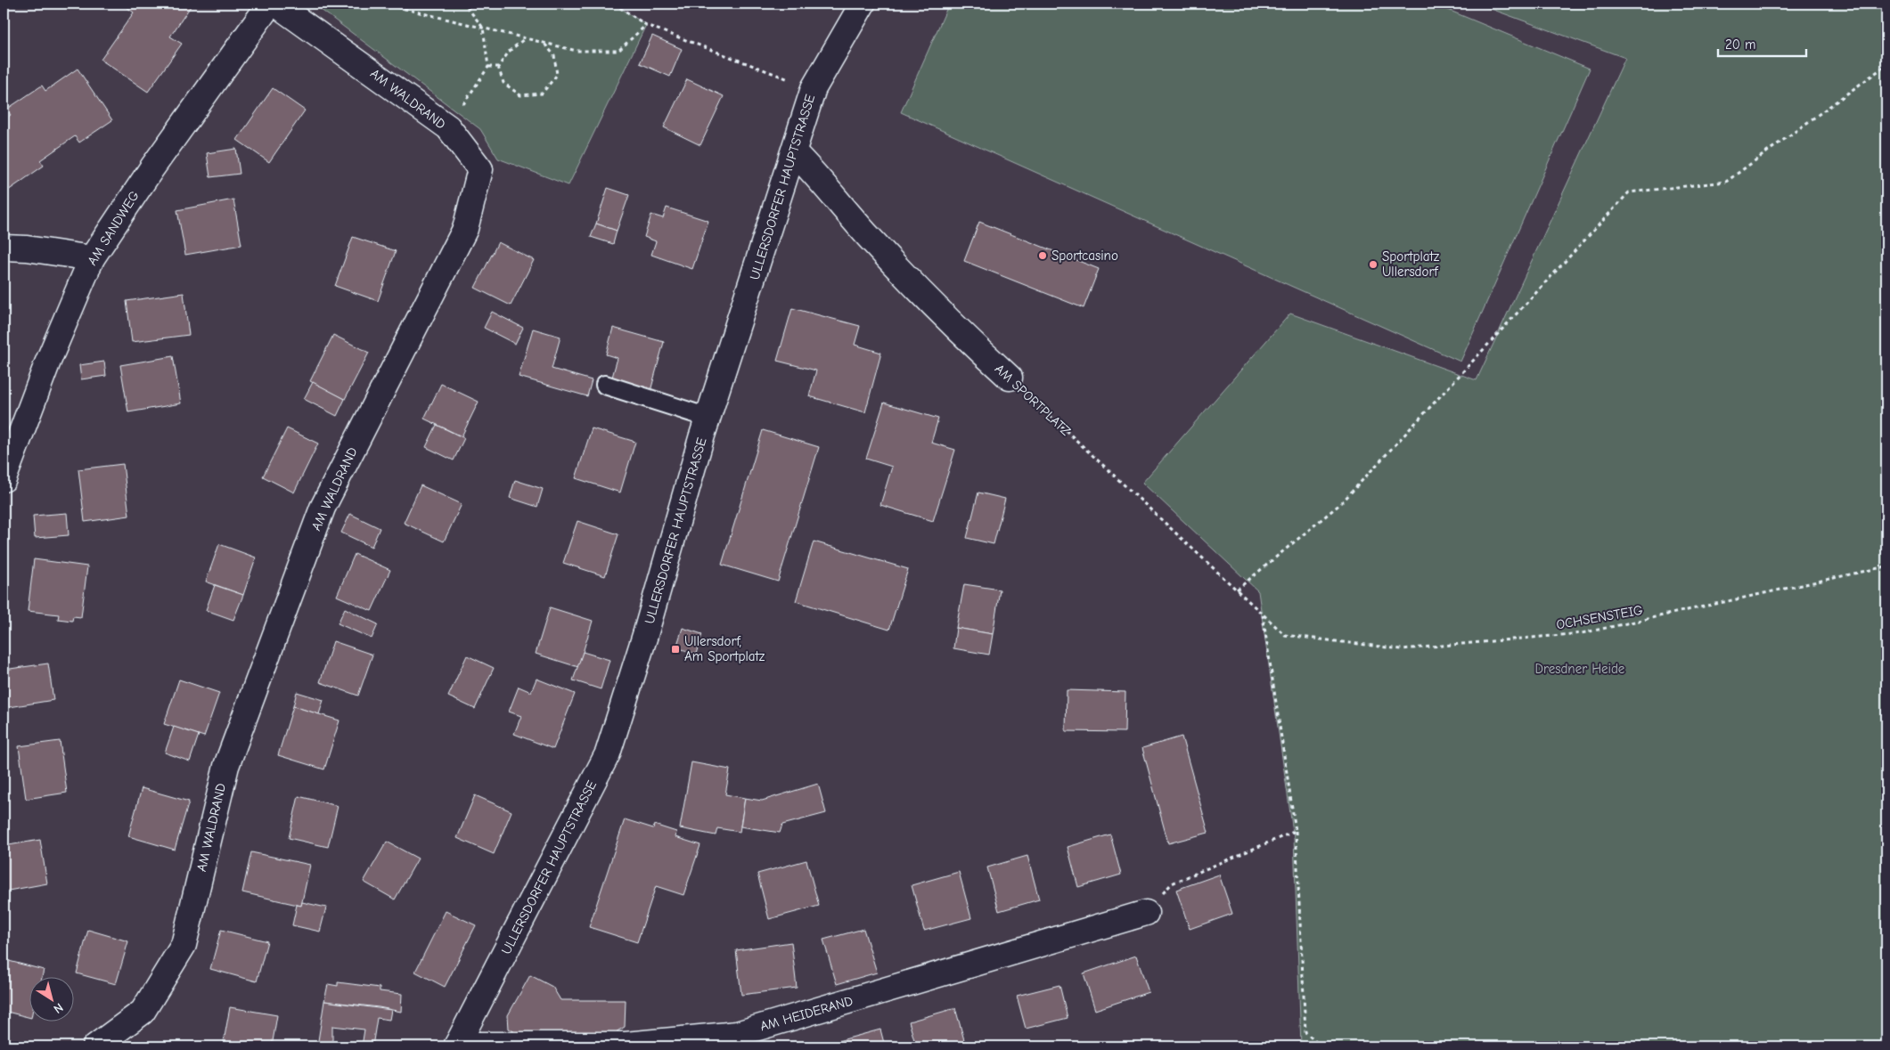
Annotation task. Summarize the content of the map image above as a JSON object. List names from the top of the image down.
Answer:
{
  "streets": {
    "street": [
      "AM WALDRAND",
      "ULLERSDORFER HAUPTSTRASSE",
      "AM SANDWEG",
      "AM SPORTPLATZ",
      "AM HEIDERAND"
    ],
    "path": ["OCHSENSTEIG"]
  },
  "crossings": [
    ["ULLERSDORFER HAUPTSTRASSE", "AM SPORTPLATZ"],
    ["ULLERSDORFER HAUPTSTRASSE", "AM HEIDERAND"],
    ["AM SPORTPLATZ", "OCHSENSTEIG"]
  ],
  "parks": ["Dresdner Heide"],
  "places": {
    "other": ["Sportcasino", "Sportplatz Ullersdorf"],
    "transit": ["Ullersdorf, Am Sportplatz"]
  },
  "scale_bar": "20 m",
  "north": "bottom right"
}
